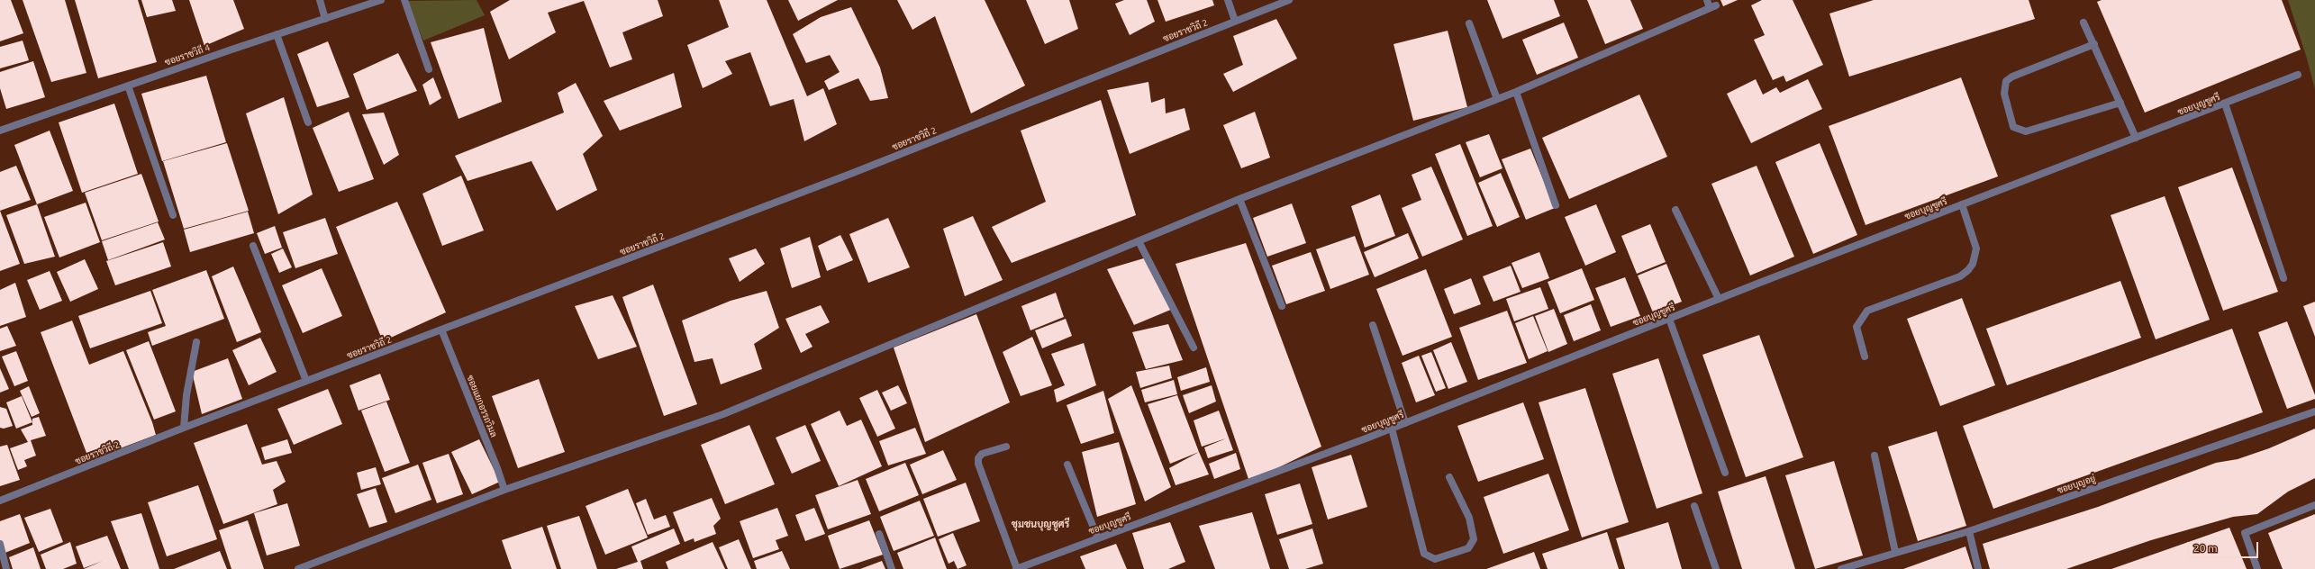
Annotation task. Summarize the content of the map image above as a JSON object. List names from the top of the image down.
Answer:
{
  "streets": {
    "street": [
      "ซอยราชวิถี 2",
      "ซอยราชวิถี 4",
      "ซอยบุญชูศรี",
      "ซอยแยกอรรถวิมล",
      "ซอยบุญอยู่"
    ]
  },
  "crossings": [
    ["ซอยราชวิถี 2", "ซอยแยกอรรถวิมล"]
  ],
  "districts": ["ชุมชนบุญชูศรี"],
  "scale_bar": "20 m"
}
